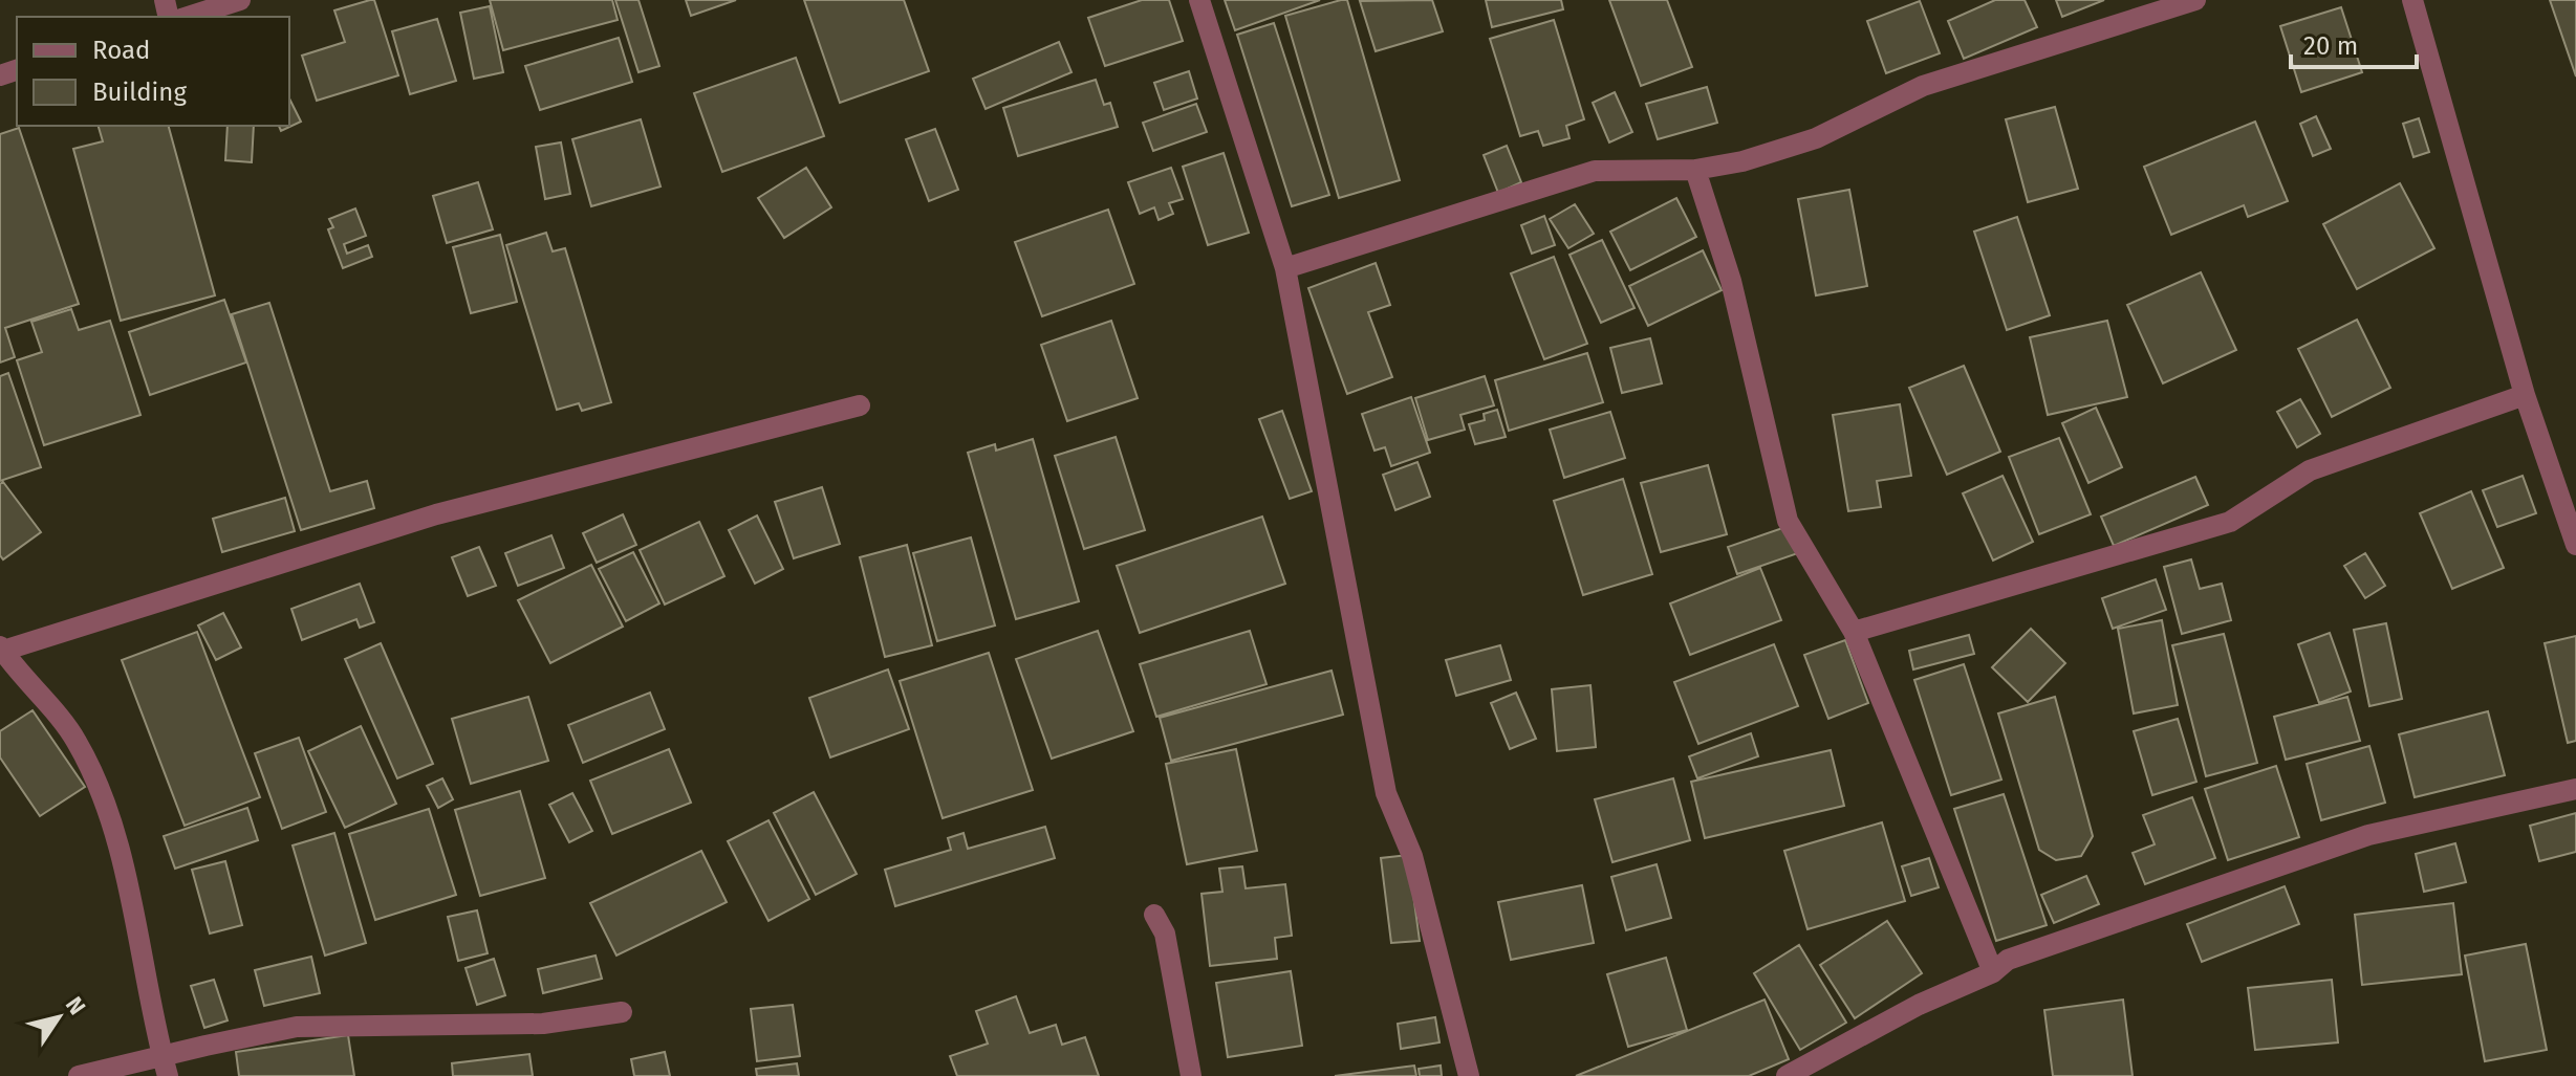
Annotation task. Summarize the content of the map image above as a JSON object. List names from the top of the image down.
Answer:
{
  "legend": ["Road", "Building"],
  "scale_bar": "20 m",
  "north": "top right"
}
